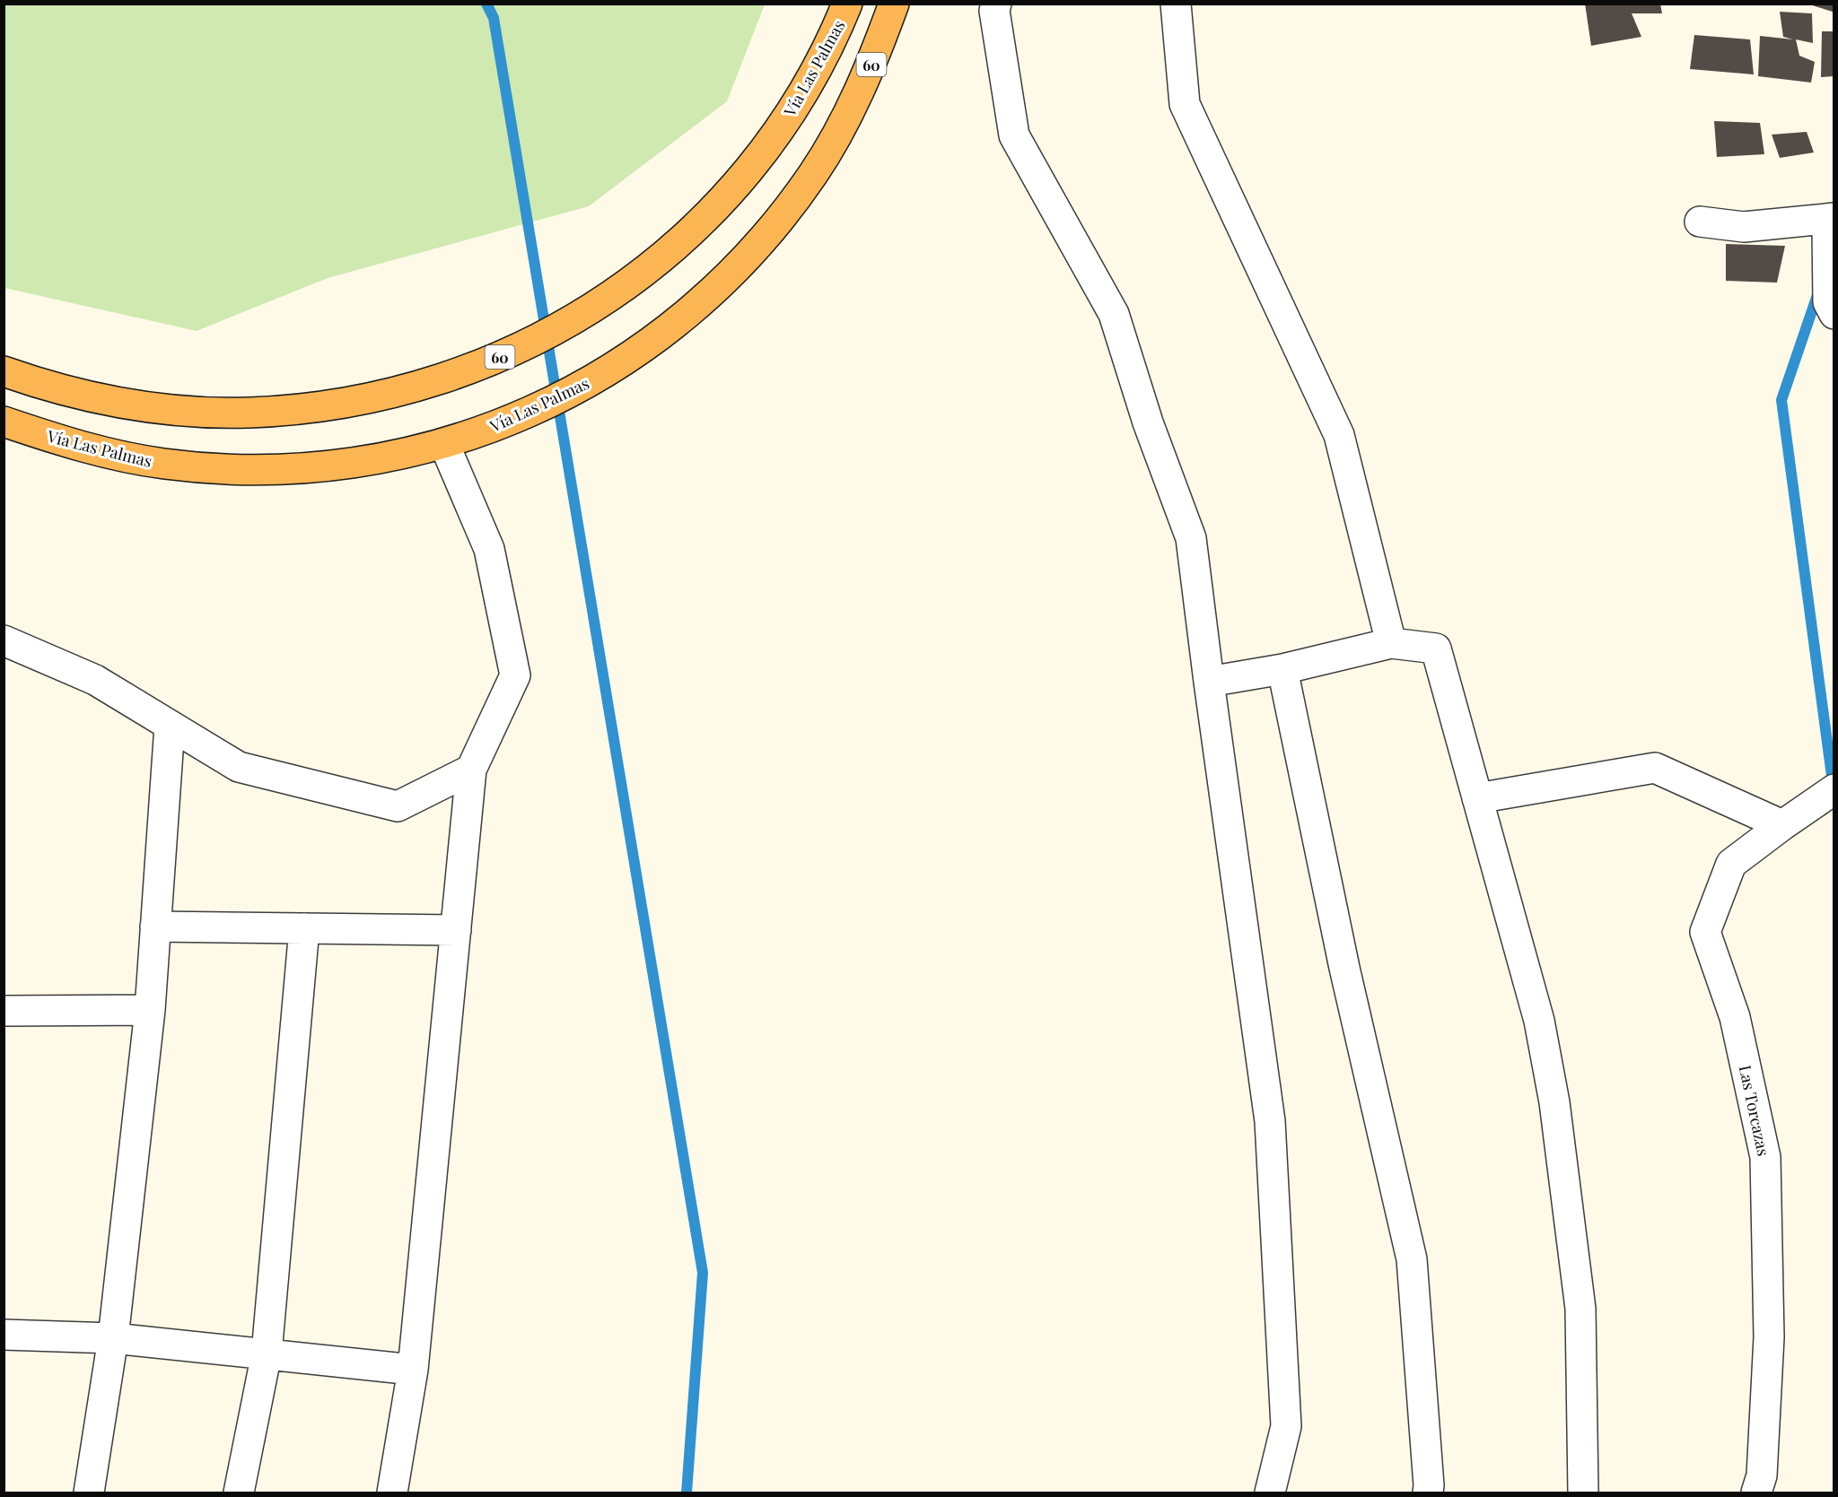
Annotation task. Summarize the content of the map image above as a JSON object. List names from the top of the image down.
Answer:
{
  "streets": {
    "highway": ["60", "Vía Las Palmas"],
    "street": ["Las Torcazas"]
  }
}
